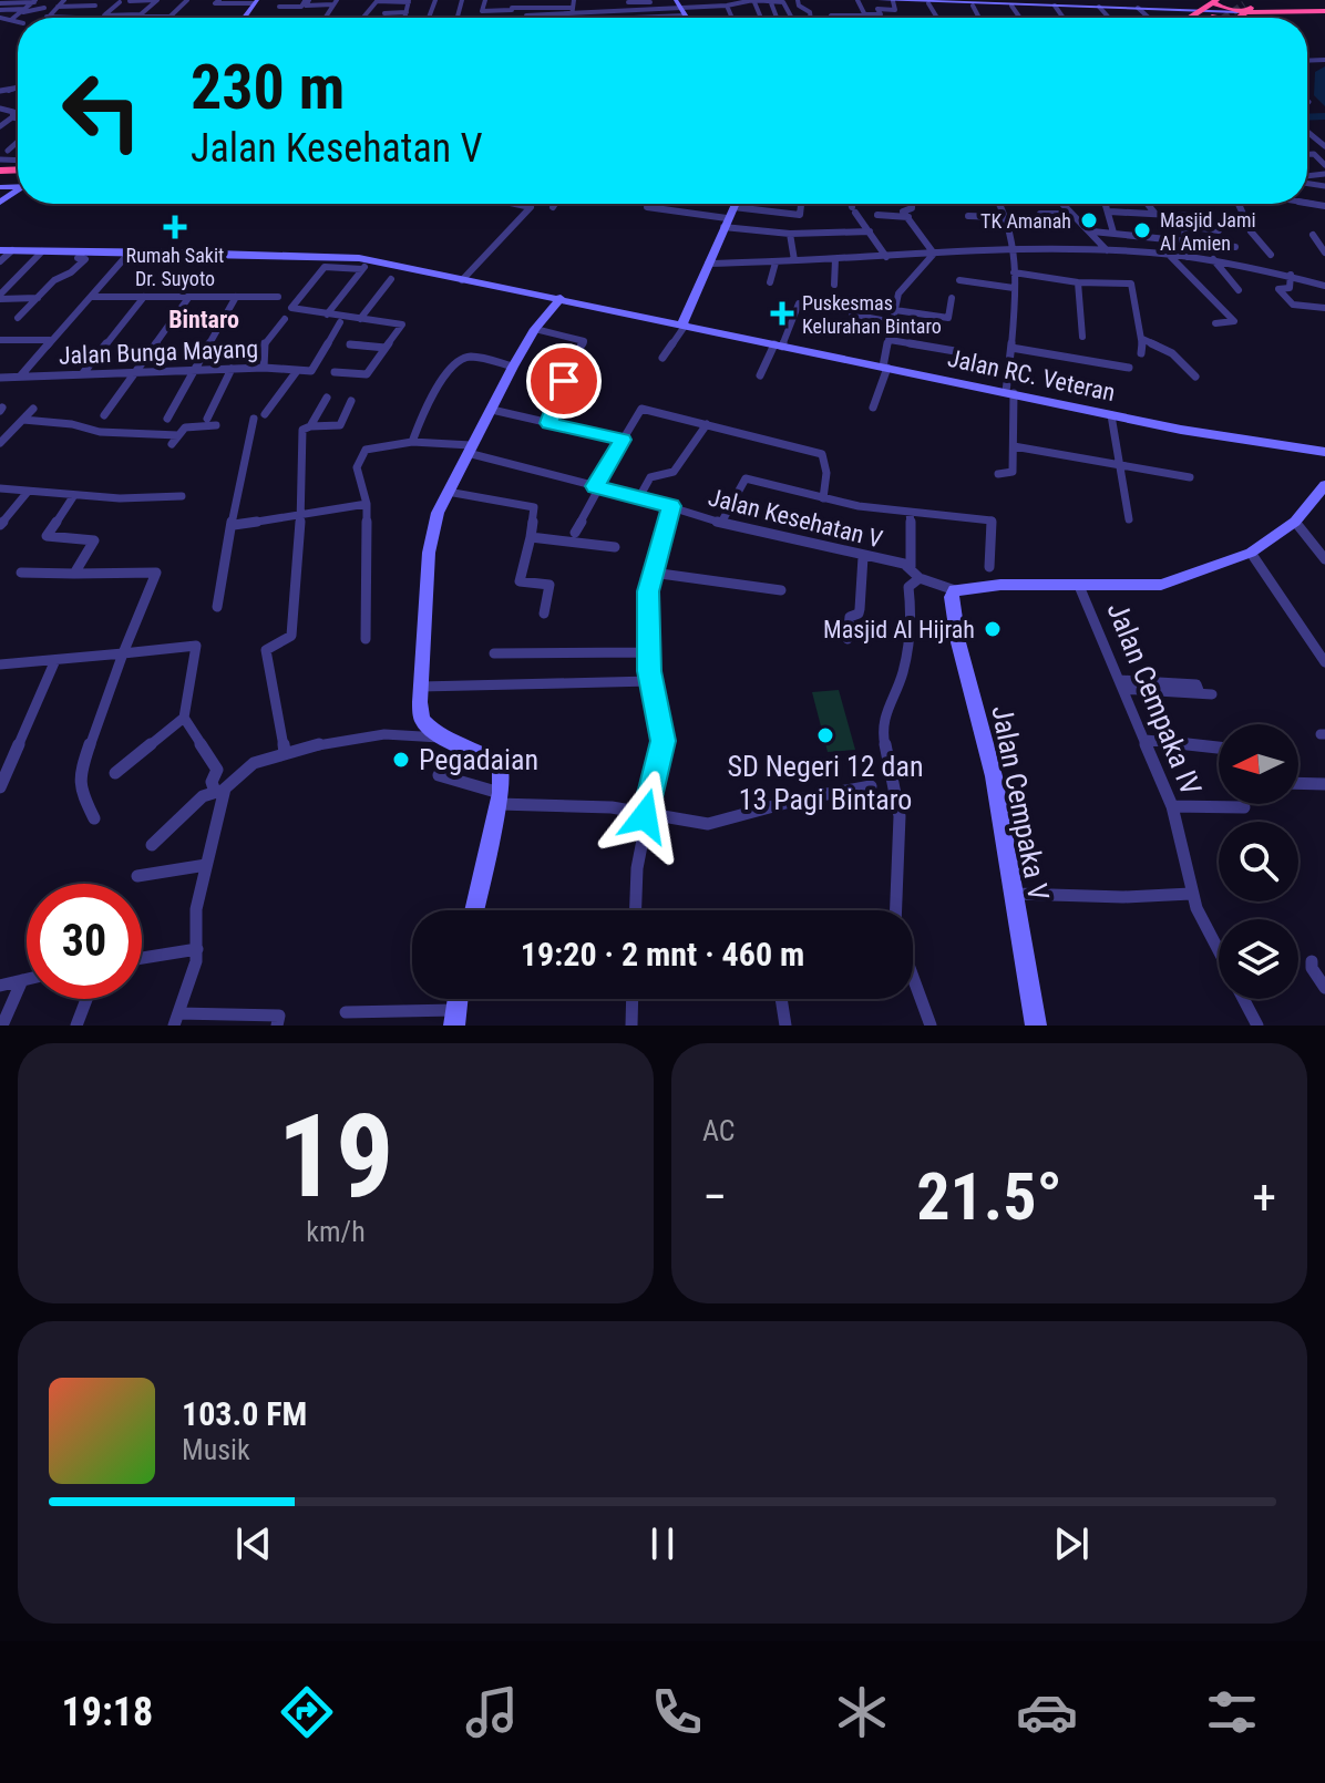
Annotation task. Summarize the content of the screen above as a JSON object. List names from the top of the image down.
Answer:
{
  "streets": {
    "main road": ["Jalan RC. Veteran", "Jalan Cempaka V"],
    "street": ["Jalan Bunga Mayang", "Jalan Kesehatan V", "Jalan Cempaka IV"]
  },
  "districts": ["Bintaro"],
  "places": {
    "other": [
      "TK Amanah",
      "Masjid Jami Al Amien",
      "Masjid Al Hijrah",
      "SD Negeri 12 dan 13 Pagi Bintaro",
      "Pegadaian"
    ],
    "health": ["Rumah Sakit Dr. Suyoto", "Puskesmas Kelurahan Bintaro"]
  },
  "north": "left",
  "page": {
    "turn": ["230 m", "Jalan Kesehatan V"],
    "limit": "30",
    "trip": "19:20 · 2 mnt · 460 m",
    "tile": [
      ["19", "km/h"],
      "AC"
    ],
    "heat": ["−", "21.5°", "+"],
    "song": ["103.0 FM", "Musik"],
    "tabs": "19:18"
  }
}
